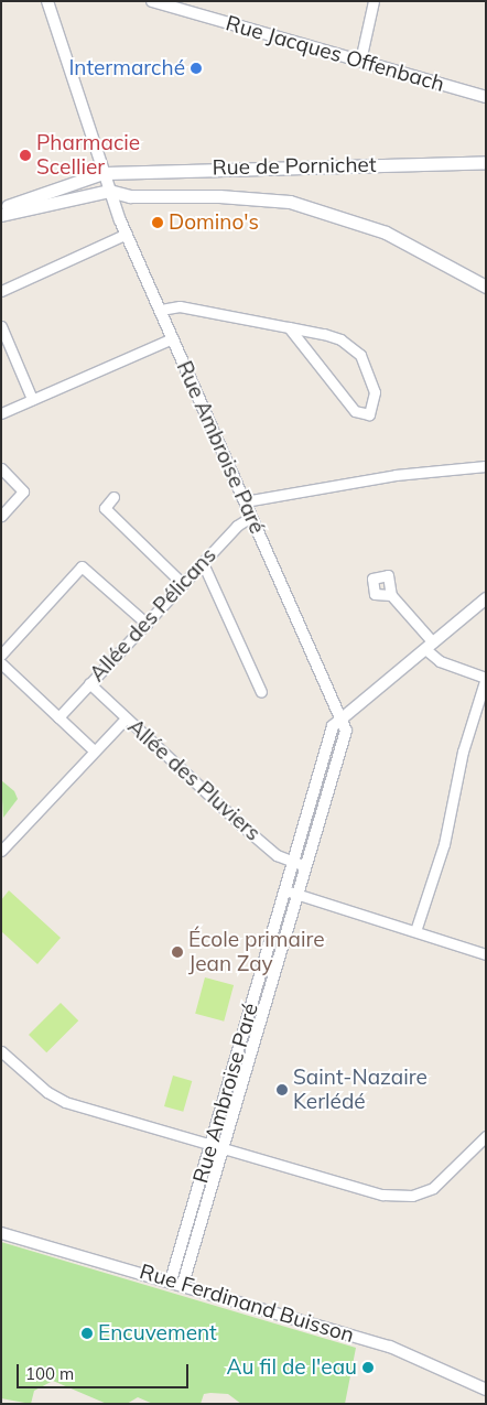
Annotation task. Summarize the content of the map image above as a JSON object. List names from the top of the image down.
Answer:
{
  "streets": {
    "main road": ["Rue de Pornichet"],
    "street": [
      "Rue Jacques Offenbach",
      "Rue Ambroise Paré",
      "Allée des Pélicans",
      "Allée des Pluviers",
      "Rue Ferdinand Buisson"
    ]
  },
  "crossings": [
    ["Rue de Pornichet", "Rue Ambroise Paré"],
    ["Rue Ambroise Paré", "Allée des Pélicans"],
    ["Rue Ambroise Paré", "Allée des Pluviers"],
    ["Rue Ambroise Paré", "Rue Ferdinand Buisson"],
    ["Allée des Pélicans", "Allée des Pluviers"]
  ],
  "places": [
    "Intermarché",
    "Pharmacie Scellier",
    "Domino's",
    "École primaire Jean Zay",
    "Saint-Nazaire Kerlédé",
    "Encuvement",
    "Au fil de l'eau"
  ],
  "scale_bar": "100 m"
}
